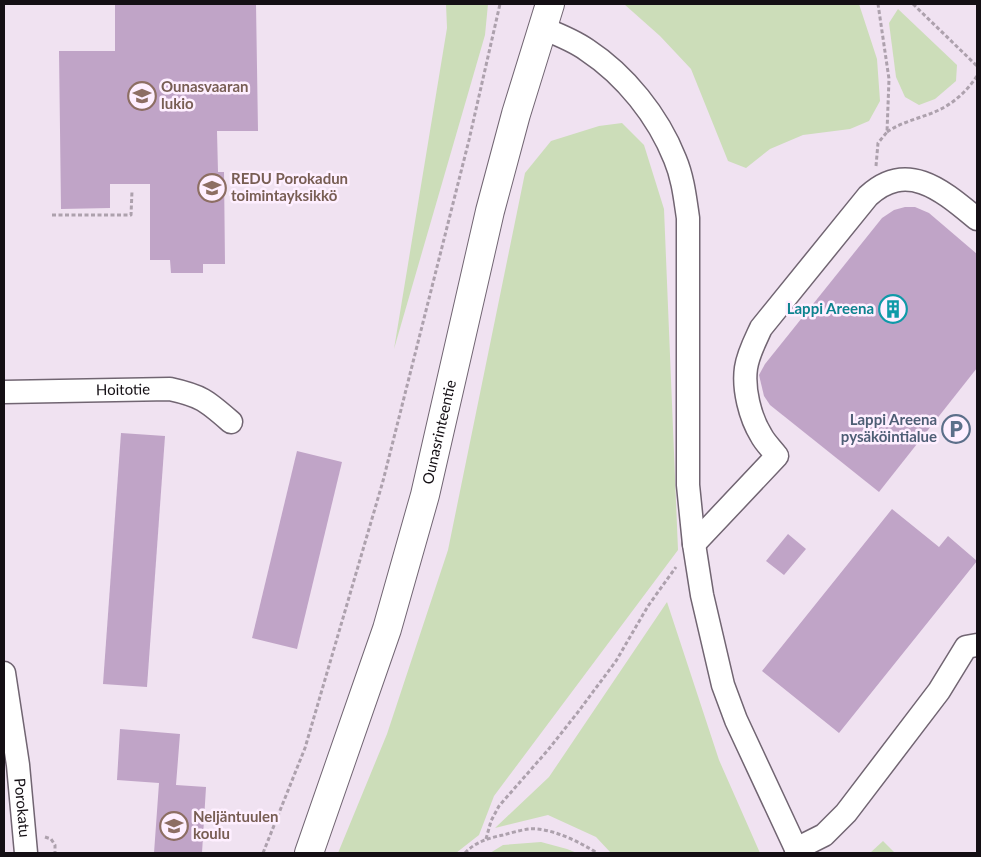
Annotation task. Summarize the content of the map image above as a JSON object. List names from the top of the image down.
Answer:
{
  "streets": {
    "street": ["Hoitotie", "Ounasrinteentie", "Porokatu"]
  },
  "places": {
    "school or university": ["Ounasvaaran lukio", "REDU Porokadun toimintayksikkö", "Neljäntuulen koulu"],
    "building": ["Lappi Areena"],
    "parking": ["Lappi Areena pysäköintialue"]
  }
}
